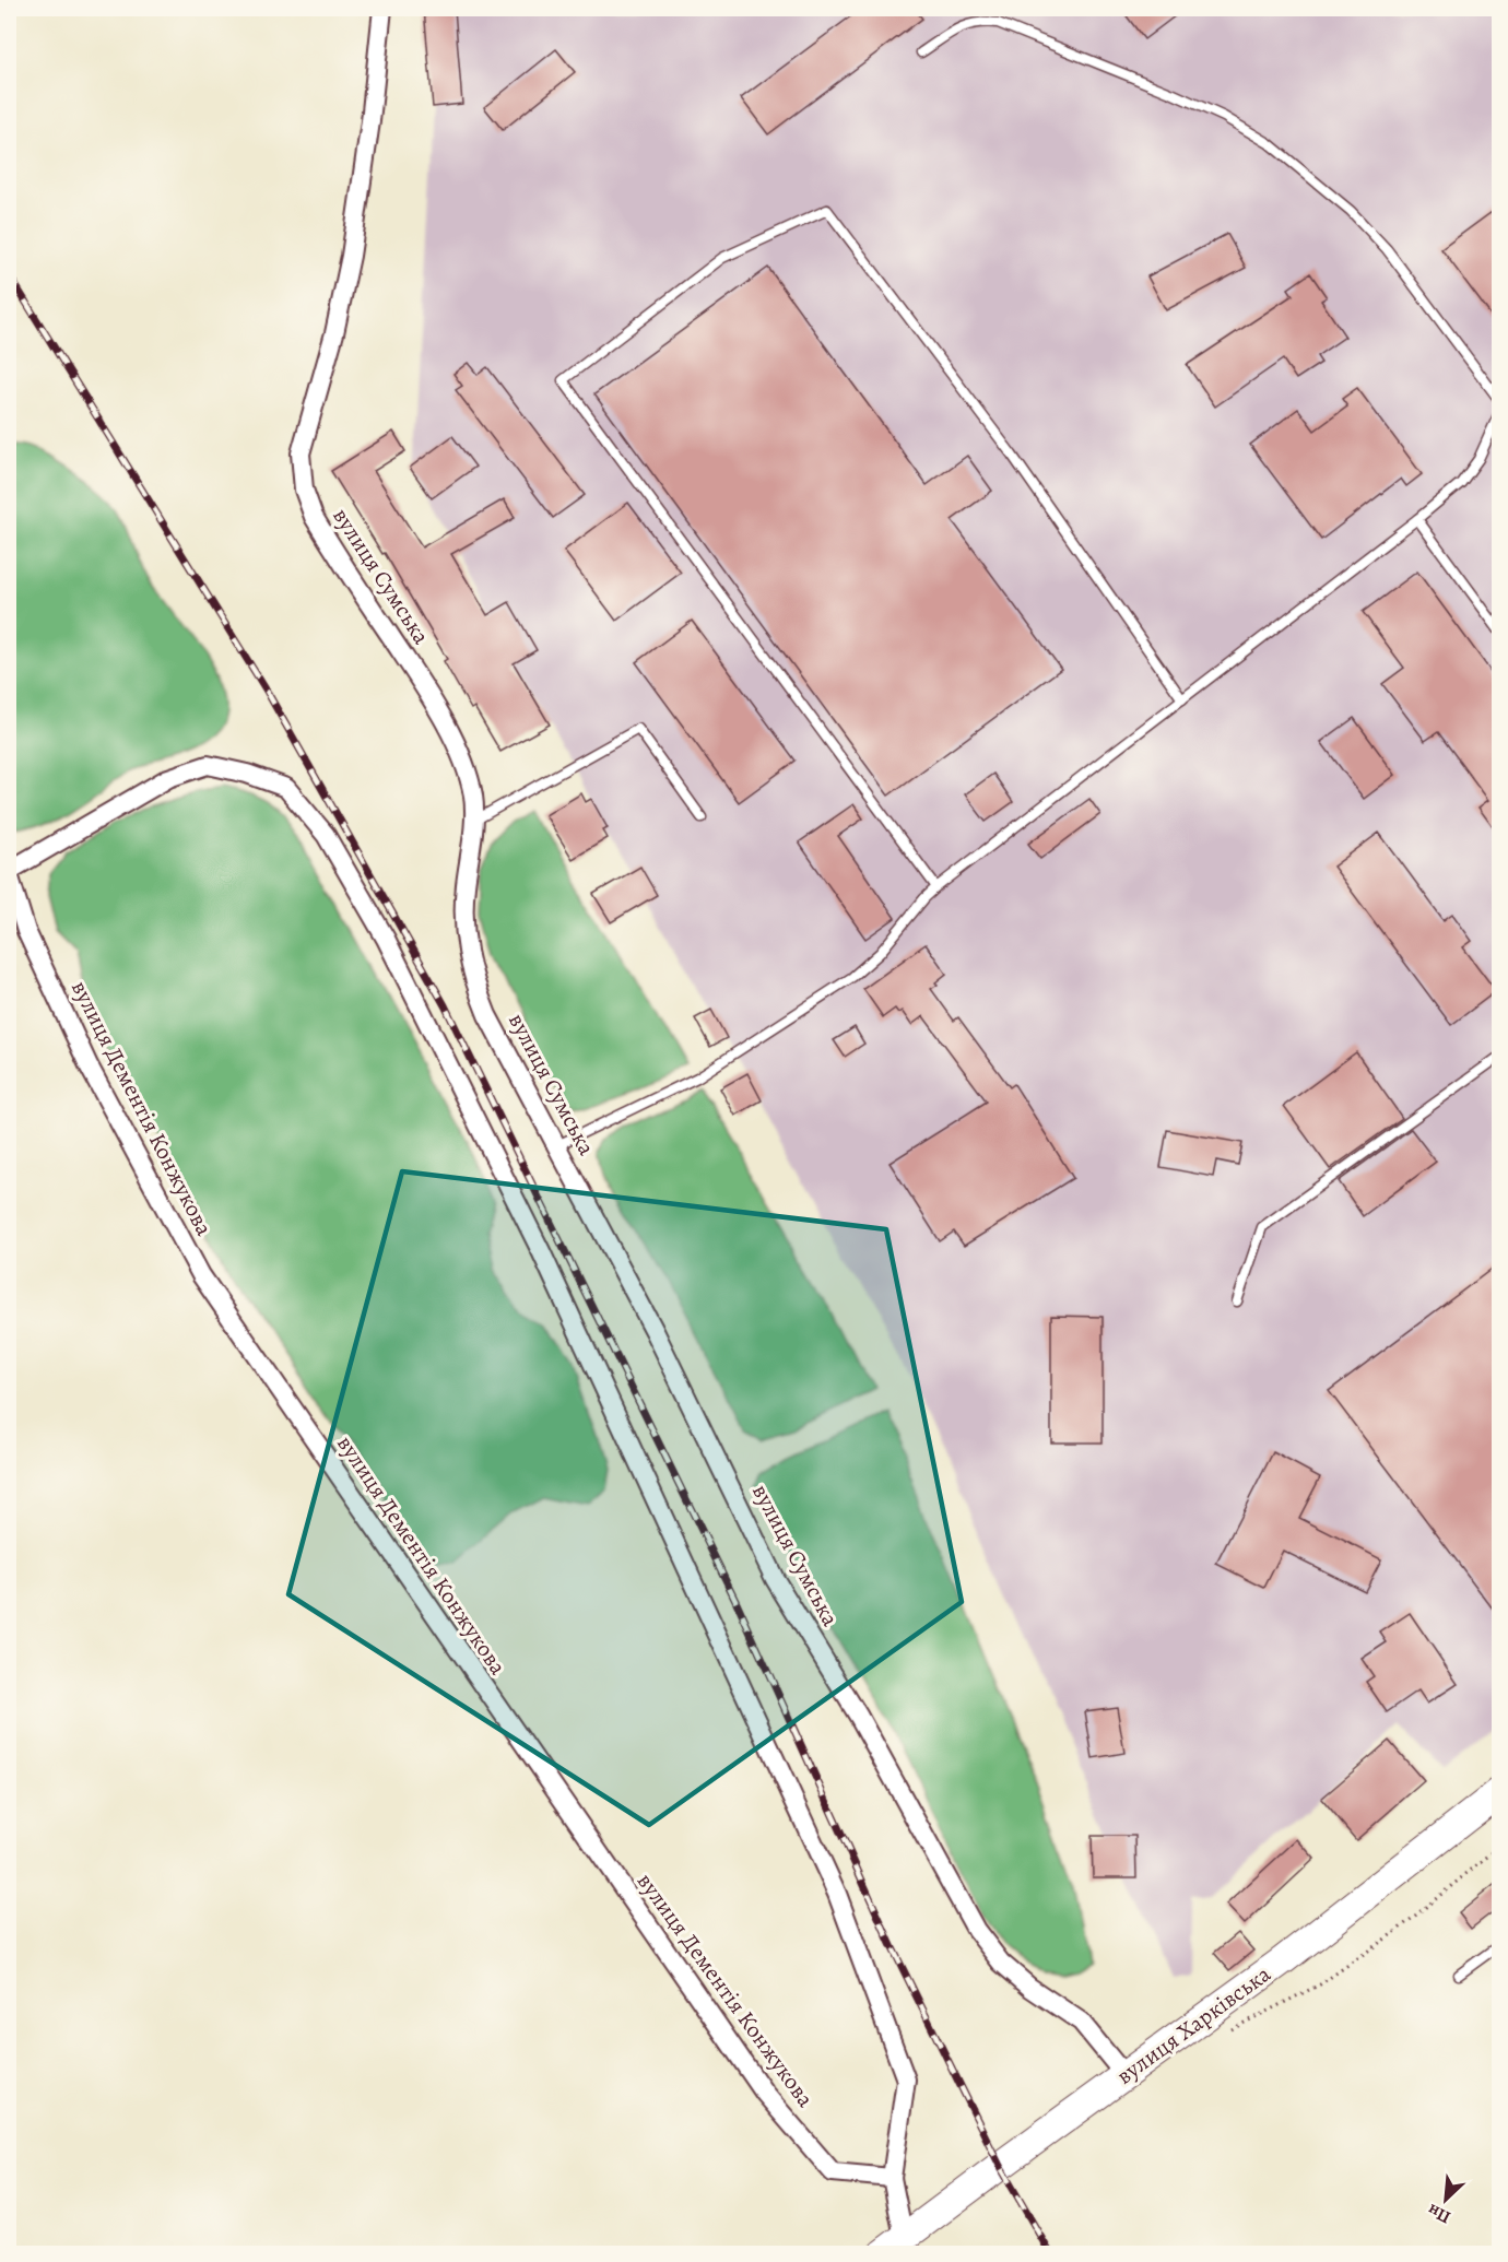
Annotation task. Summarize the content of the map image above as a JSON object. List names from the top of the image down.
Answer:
{
  "streets": {
    "main road": ["вулиця Харківська"],
    "street": ["вулиця Сумська", "вулиця Дементія Конжукова"]
  },
  "crossings": [
    ["вулиця Сумська", "вулиця Харківська"]
  ],
  "north": "bottom left"
}
